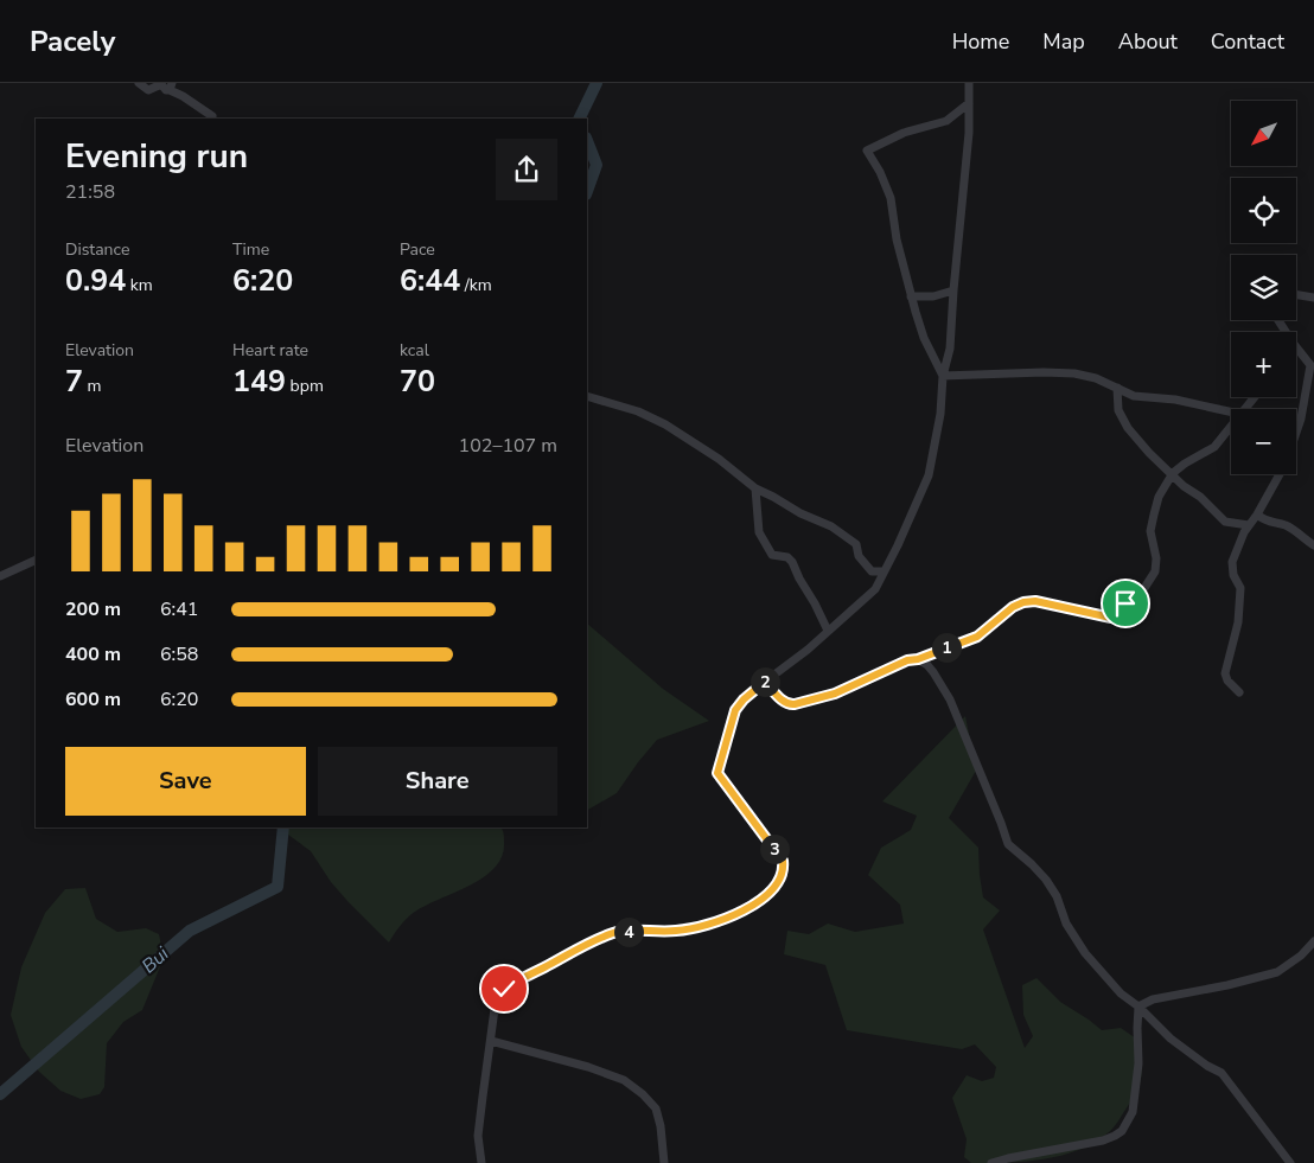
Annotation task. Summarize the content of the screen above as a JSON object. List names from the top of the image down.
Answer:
{
  "water": ["Bui"],
  "north": "bottom left",
  "page": {
    "header": "Pacely",
    "nav": [
      "Home",
      "Map",
      "About",
      "Contact"
    ],
    "map_buttons": ["+", "−"],
    "heading": ["Evening run", "21:58"],
    "stats": [
      ["Distance", "0.94 km"],
      ["Time", "6:20"],
      ["Pace", "6:44 /km"],
      ["Elevation", "7 m"],
      ["Heart rate", "149 bpm"],
      ["kcal", "70"]
    ],
    "chart": ["Elevation", "102–107 m"],
    "list": [
      {
        "name": "200 m",
        "note": "6:41"
      },
      {
        "name": "400 m",
        "note": "6:58"
      },
      {
        "name": "600 m",
        "note": "6:20"
      }
    ],
    "pins": [
      "1",
      "2",
      "3",
      "4"
    ],
    "buttons": ["Save", "Share"]
  }
}
